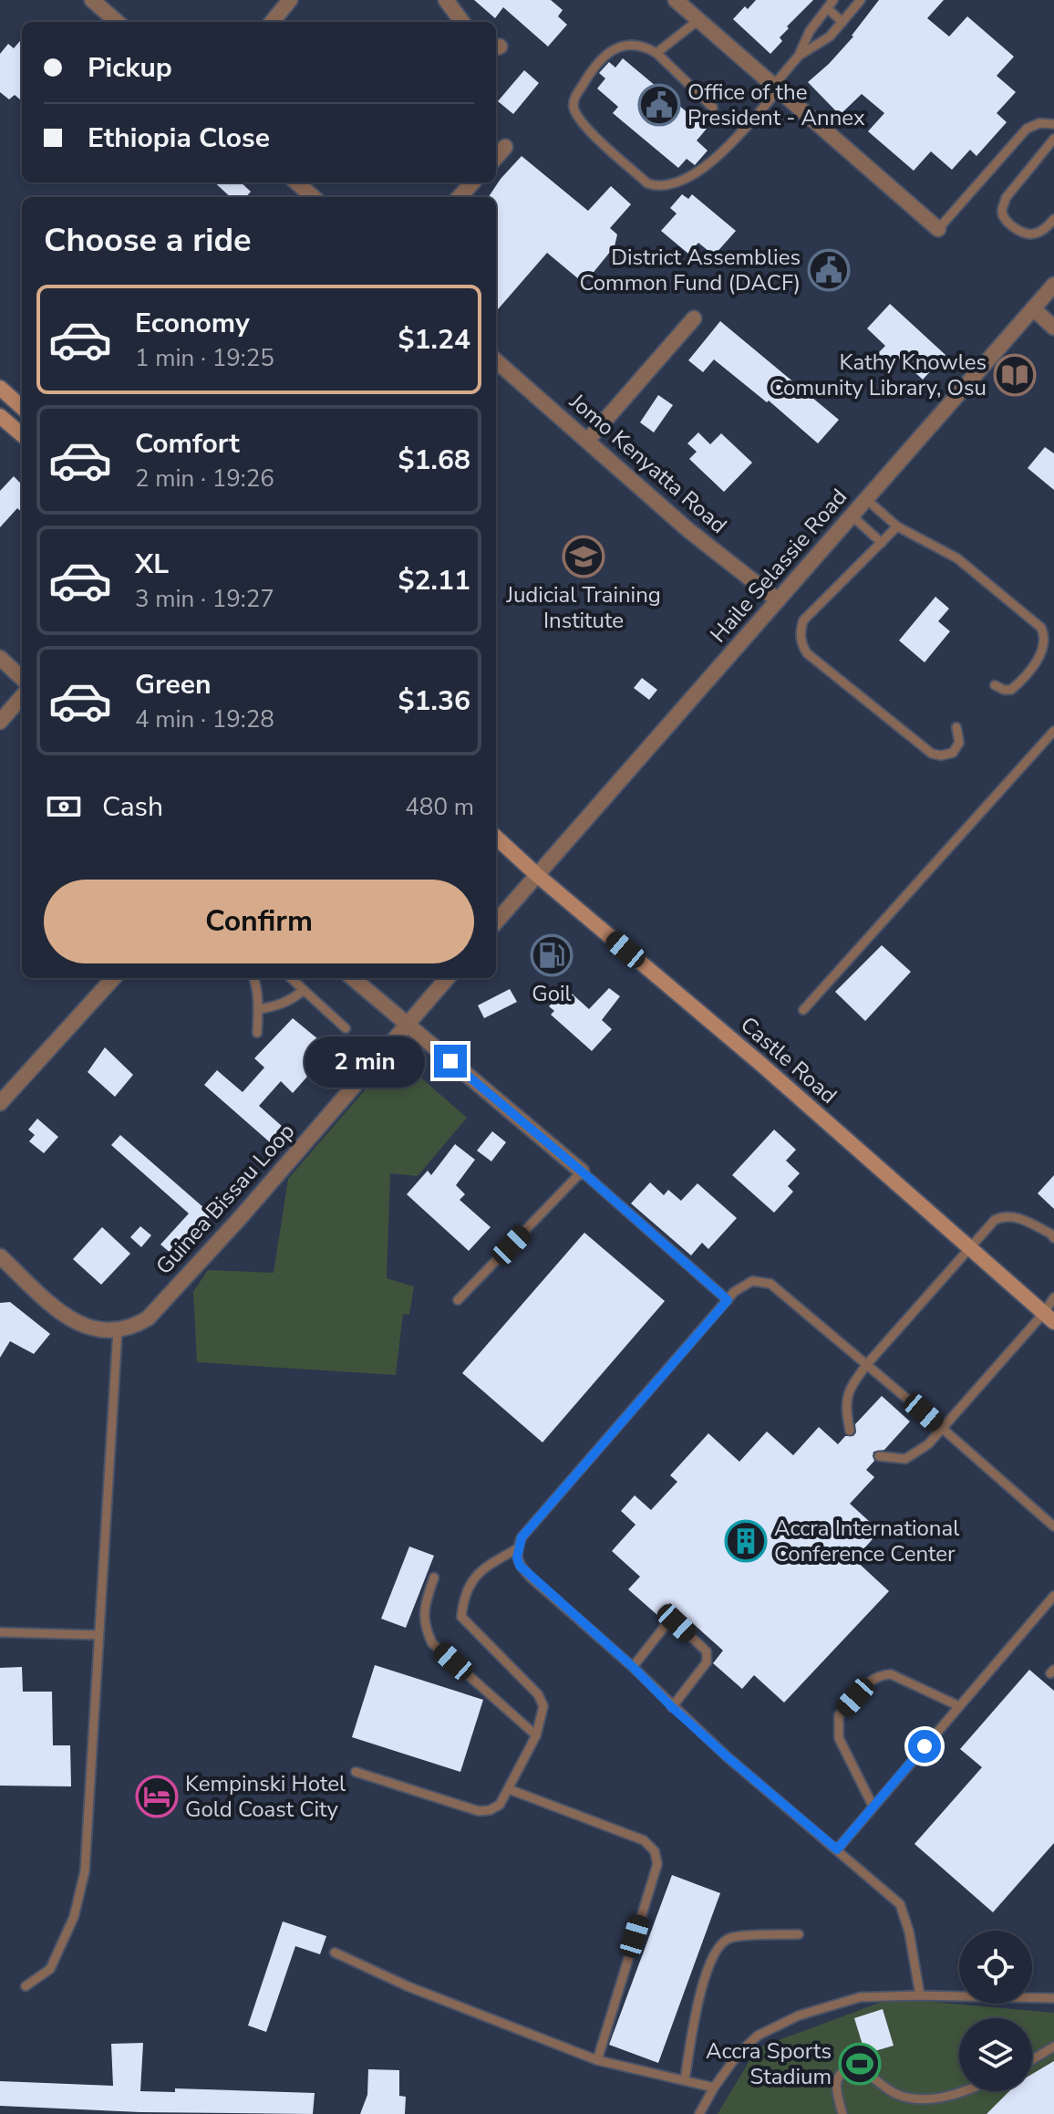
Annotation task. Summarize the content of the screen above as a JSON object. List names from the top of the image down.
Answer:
{
  "streets": {
    "main road": ["Castle Road"],
    "street": ["Jomo Kenyatta Road", "Haile Selassie Road", "Guinea Bissau Loop"]
  },
  "crossings": [
    ["Jomo Kenyatta Road", "Haile Selassie Road"],
    ["Haile Selassie Road", "Castle Road"]
  ],
  "places": {
    "public building": ["Office of the President - Annex", "District Assemblies Common Fund (DACF)"],
    "library": ["Kathy Knowles Comunity Library, Osu"],
    "school or university": ["Judicial Training Institute"],
    "fuel station": ["Goil"],
    "building": ["Accra International Conference Center"],
    "hotel": ["Kempinski Hotel Gold Coast City"],
    "sports": ["Accra Sports Stadium"]
  },
  "page": {
    "banner": ["Pickup", "Ethiopia Close"],
    "heading": "Choose a ride",
    "list": [
      {
        "name": "Economy",
        "note": "1 min · 19:25",
        "value": "$1.24"
      },
      {
        "name": "Comfort",
        "note": "2 min · 19:26",
        "value": "$1.68"
      },
      {
        "name": "XL",
        "note": "3 min · 19:27",
        "value": "$2.11"
      },
      {
        "name": "Green",
        "note": "4 min · 19:28",
        "value": "$1.36"
      }
    ],
    "pay": ["Cash", "480 m"],
    "buttons": "Confirm",
    "bubble": "2 min"
  }
}
